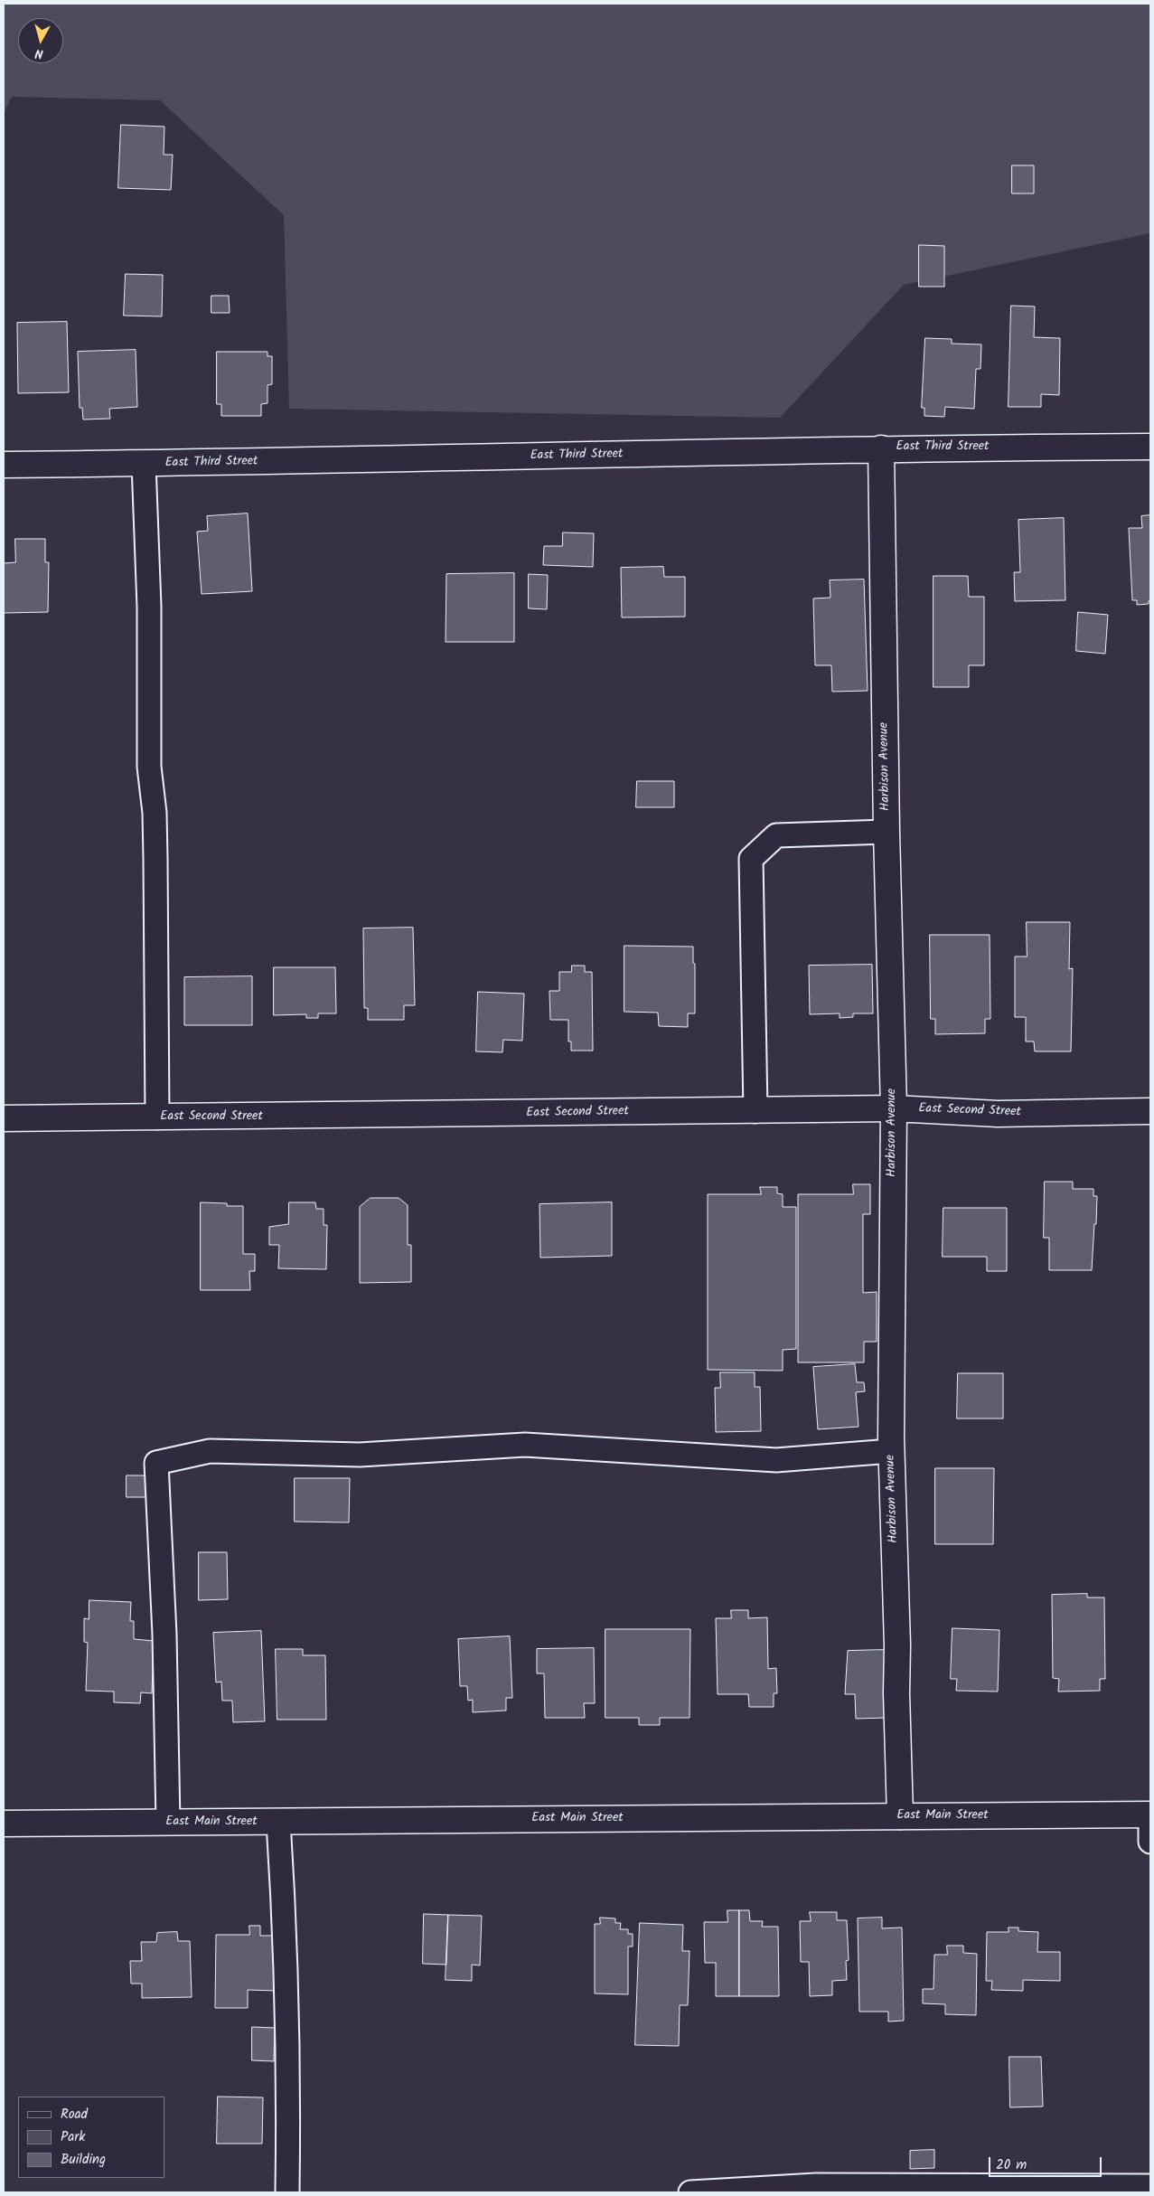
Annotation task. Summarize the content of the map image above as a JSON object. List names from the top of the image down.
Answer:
{
  "streets": {
    "street": [
      "East Third Street",
      "Harbison Avenue",
      "East Second Street",
      "East Main Street"
    ]
  },
  "crossings": [
    ["East Third Street", "Harbison Avenue"],
    ["Harbison Avenue", "East Second Street"],
    ["Harbison Avenue", "East Main Street"]
  ],
  "legend": ["Road", "Park", "Building"],
  "scale_bar": "20 m",
  "north": "bottom"
}
